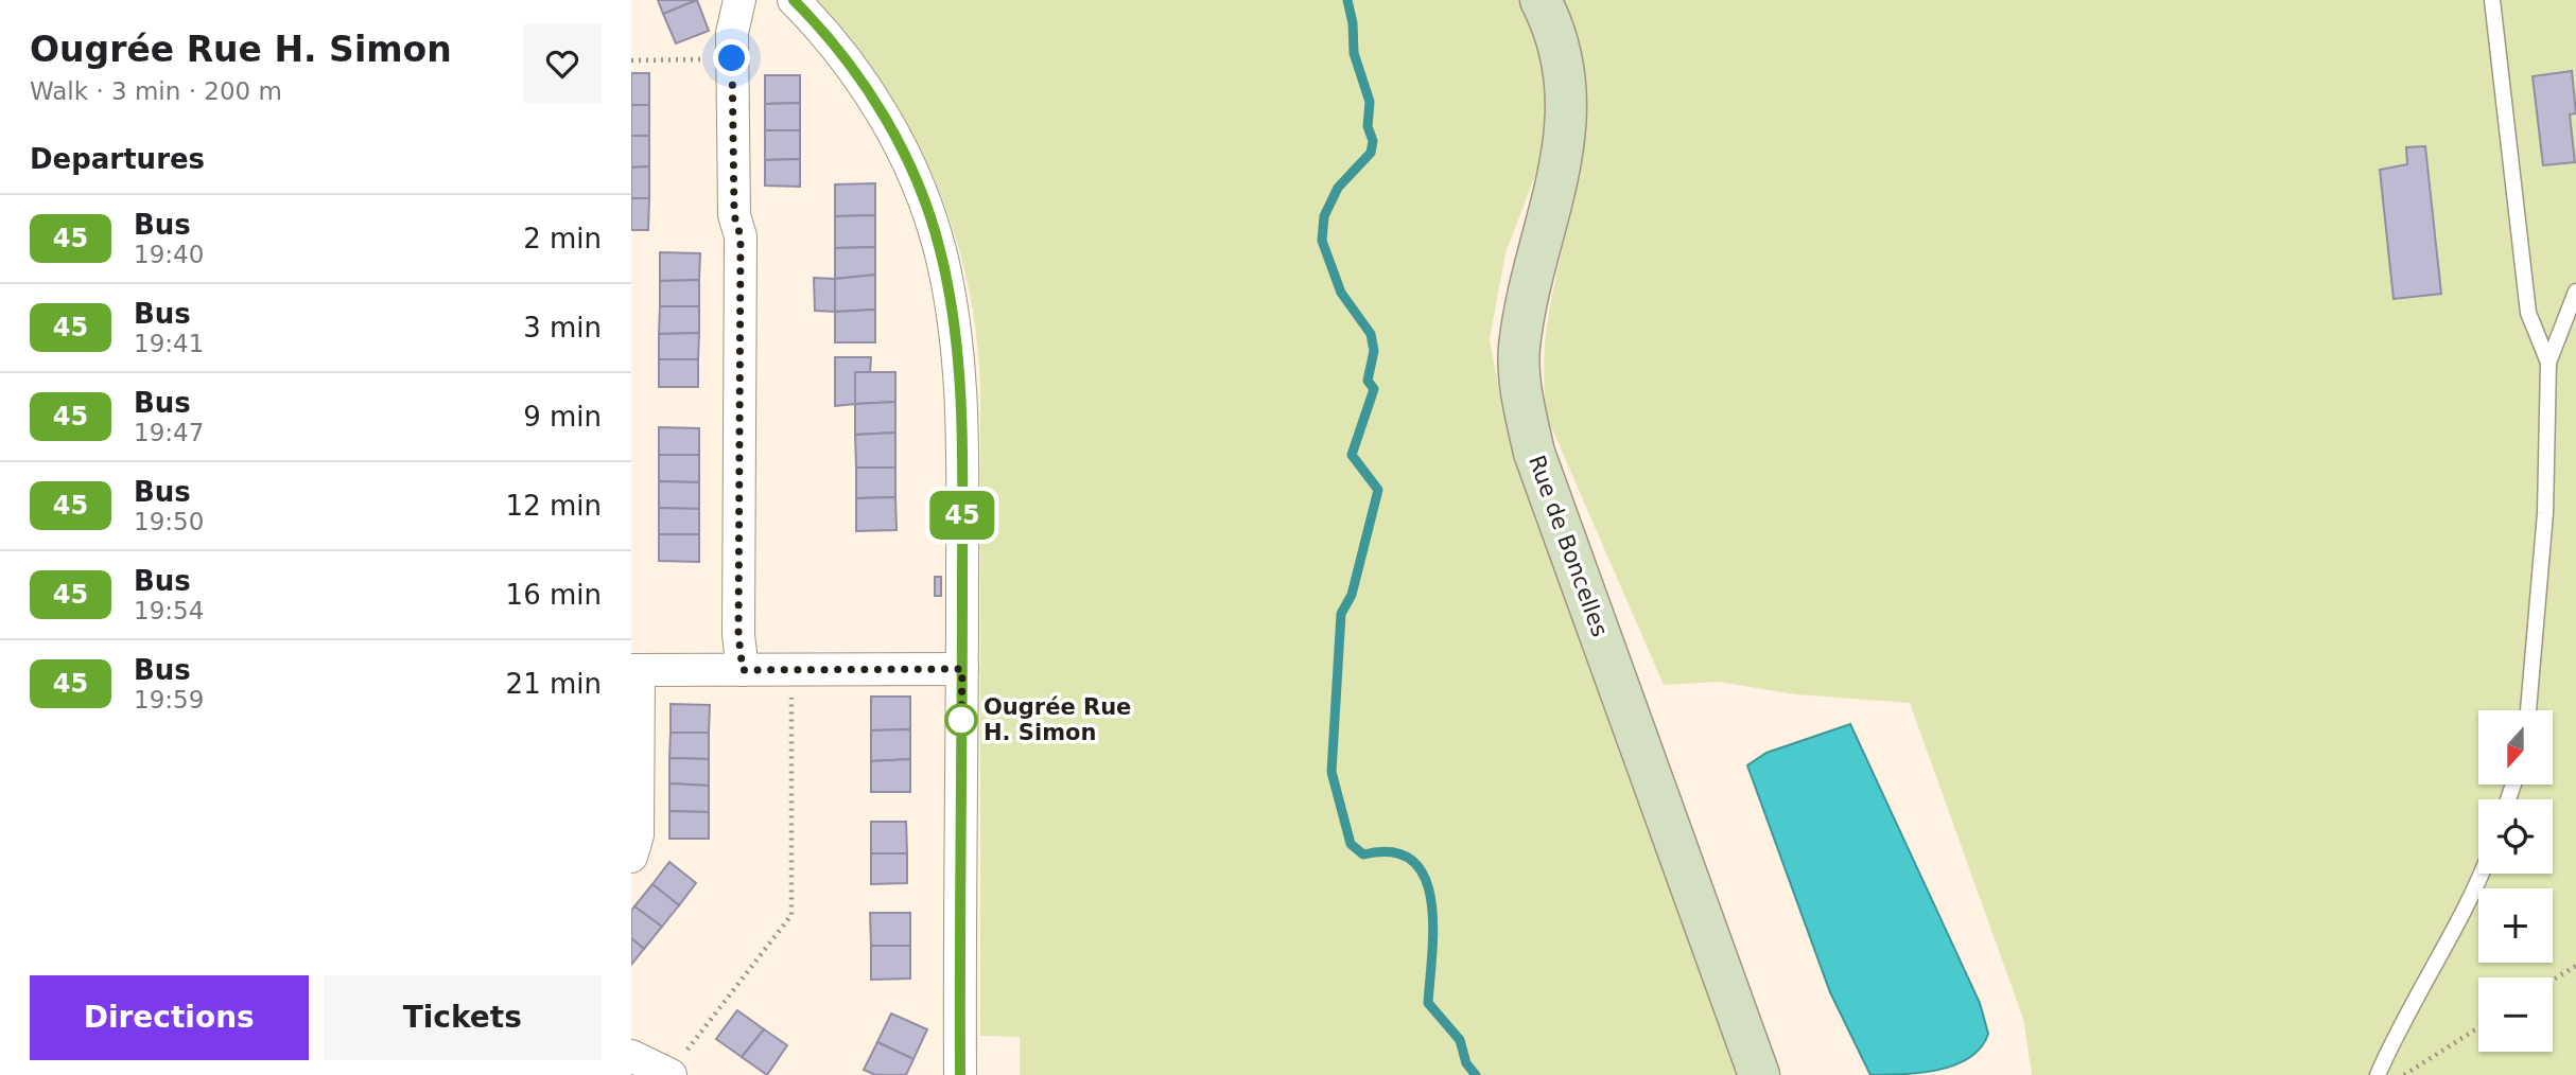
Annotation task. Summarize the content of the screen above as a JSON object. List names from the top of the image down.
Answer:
{
  "streets": {
    "main road": ["Rue de Boncelles"]
  },
  "places": ["Ougrée Rue H. Simon"],
  "lines": ["bus line 45"],
  "north": "bottom",
  "page": {
    "heading": [
      ["Ougrée Rue H. Simon", "Walk · 3 min · 200 m"],
      "Departures"
    ],
    "on_map": "45",
    "list": [
      {
        "mark": "45",
        "name": "Bus",
        "note": "19:40",
        "value": "2 min"
      },
      {
        "mark": "45",
        "name": "Bus",
        "note": "19:41",
        "value": "3 min"
      },
      {
        "mark": "45",
        "name": "Bus",
        "note": "19:47",
        "value": "9 min"
      },
      {
        "mark": "45",
        "name": "Bus",
        "note": "19:50",
        "value": "12 min"
      },
      {
        "mark": "45",
        "name": "Bus",
        "note": "19:54",
        "value": "16 min"
      },
      {
        "mark": "45",
        "name": "Bus",
        "note": "19:59",
        "value": "21 min"
      }
    ],
    "map_buttons": ["+", "−"],
    "buttons": ["Directions", "Tickets"]
  }
}
